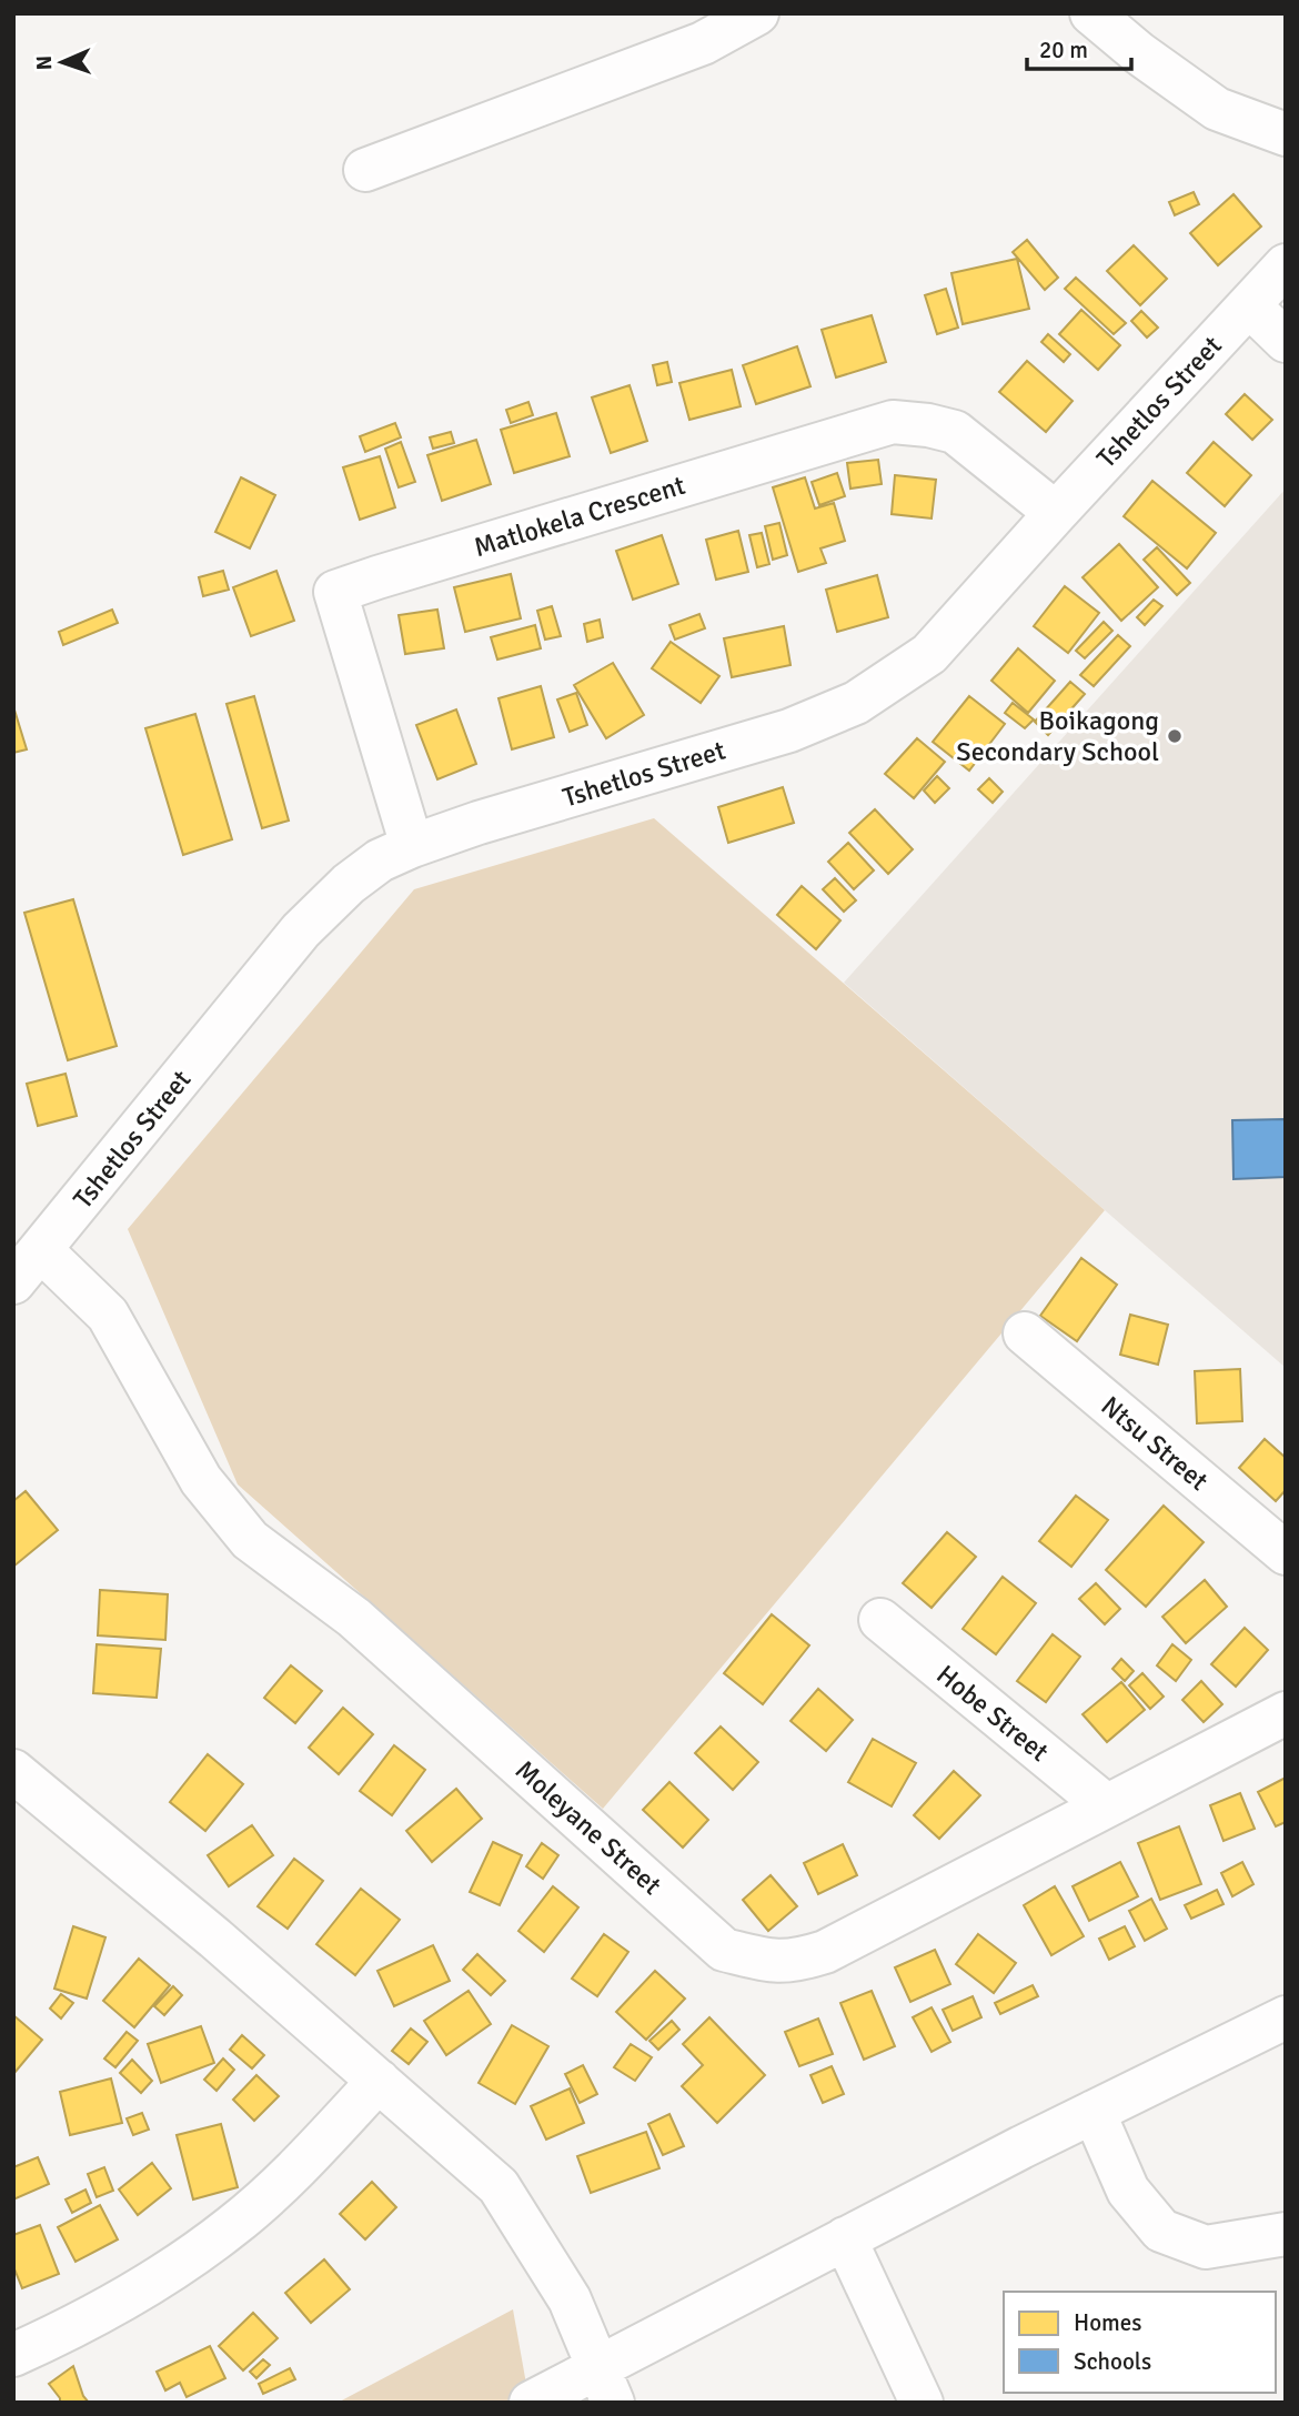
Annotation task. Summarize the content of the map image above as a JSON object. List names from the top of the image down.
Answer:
{
  "streets": {
    "street": [
      "Tshetlos Street",
      "Matlokela Crescent",
      "Ntsu Street",
      "Hobe Street",
      "Moleyane Street"
    ]
  },
  "crossings": [
    ["Tshetlos Street", "Matlokela Crescent"],
    ["Tshetlos Street", "Moleyane Street"],
    ["Hobe Street", "Moleyane Street"]
  ],
  "places": ["Boikagong Secondary School"],
  "legend": ["Homes", "Schools"],
  "scale_bar": "20 m",
  "north": "left"
}
